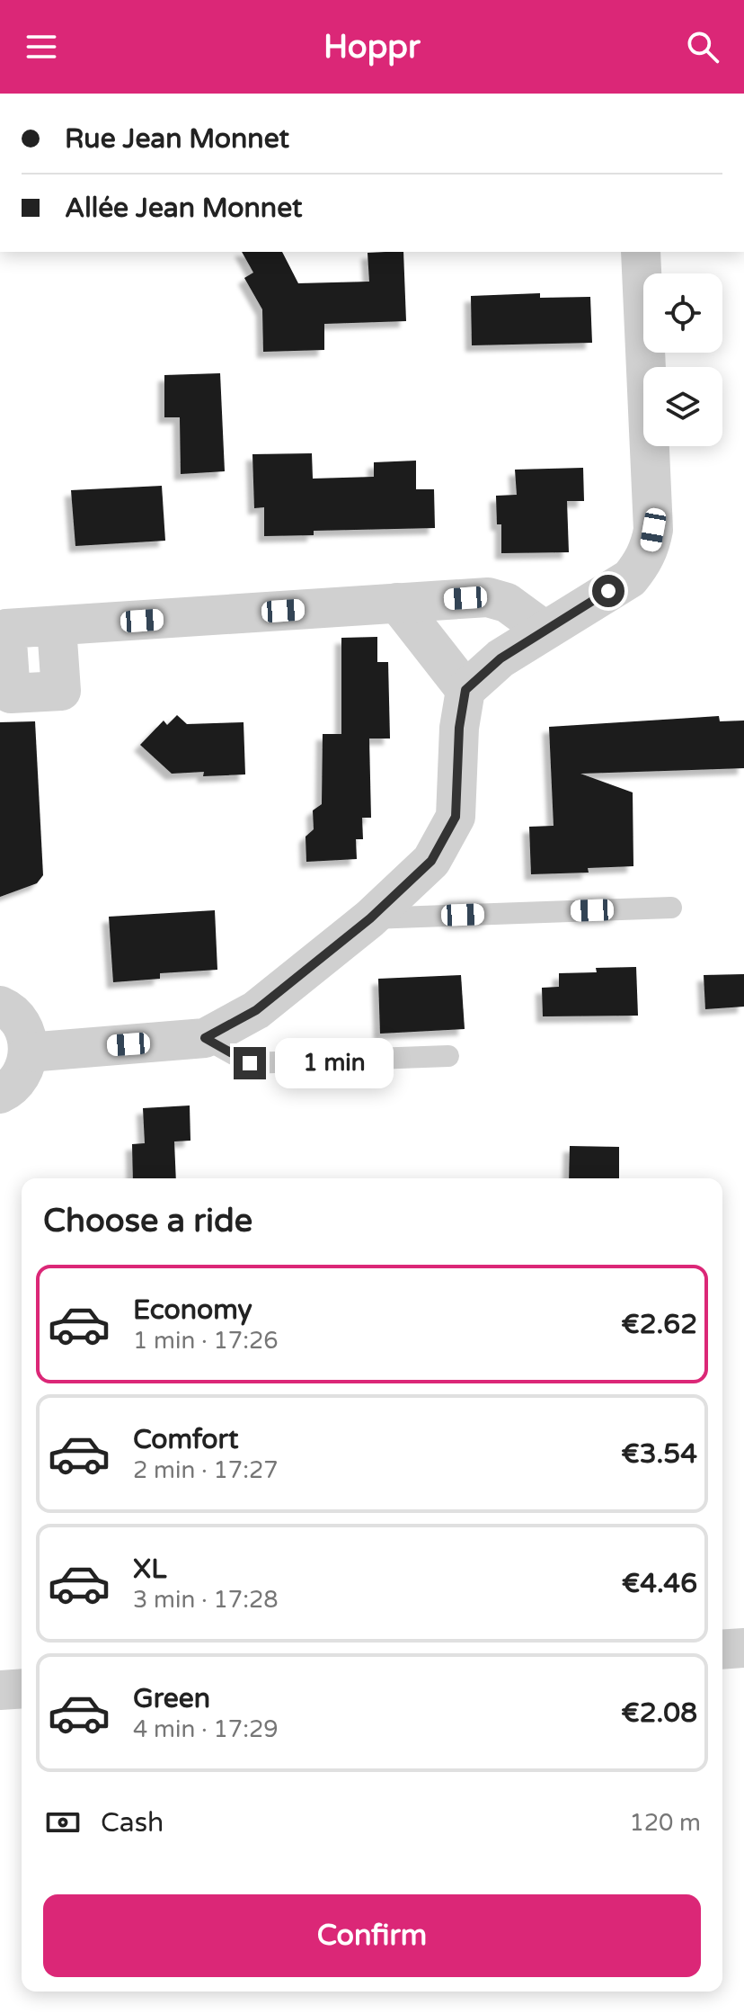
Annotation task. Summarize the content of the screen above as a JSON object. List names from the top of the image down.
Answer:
{
  "page": {
    "header": "Hoppr",
    "banner": ["Rue Jean Monnet", "Allée Jean Monnet"],
    "bubble": "1 min",
    "heading": "Choose a ride",
    "list": [
      {
        "name": "Economy",
        "note": "1 min · 17:26",
        "value": "€2.62"
      },
      {
        "name": "Comfort",
        "note": "2 min · 17:27",
        "value": "€3.54"
      },
      {
        "name": "XL",
        "note": "3 min · 17:28",
        "value": "€4.46"
      },
      {
        "name": "Green",
        "note": "4 min · 17:29",
        "value": "€2.08"
      }
    ],
    "pay": ["Cash", "120 m"],
    "buttons": "Confirm"
  }
}
